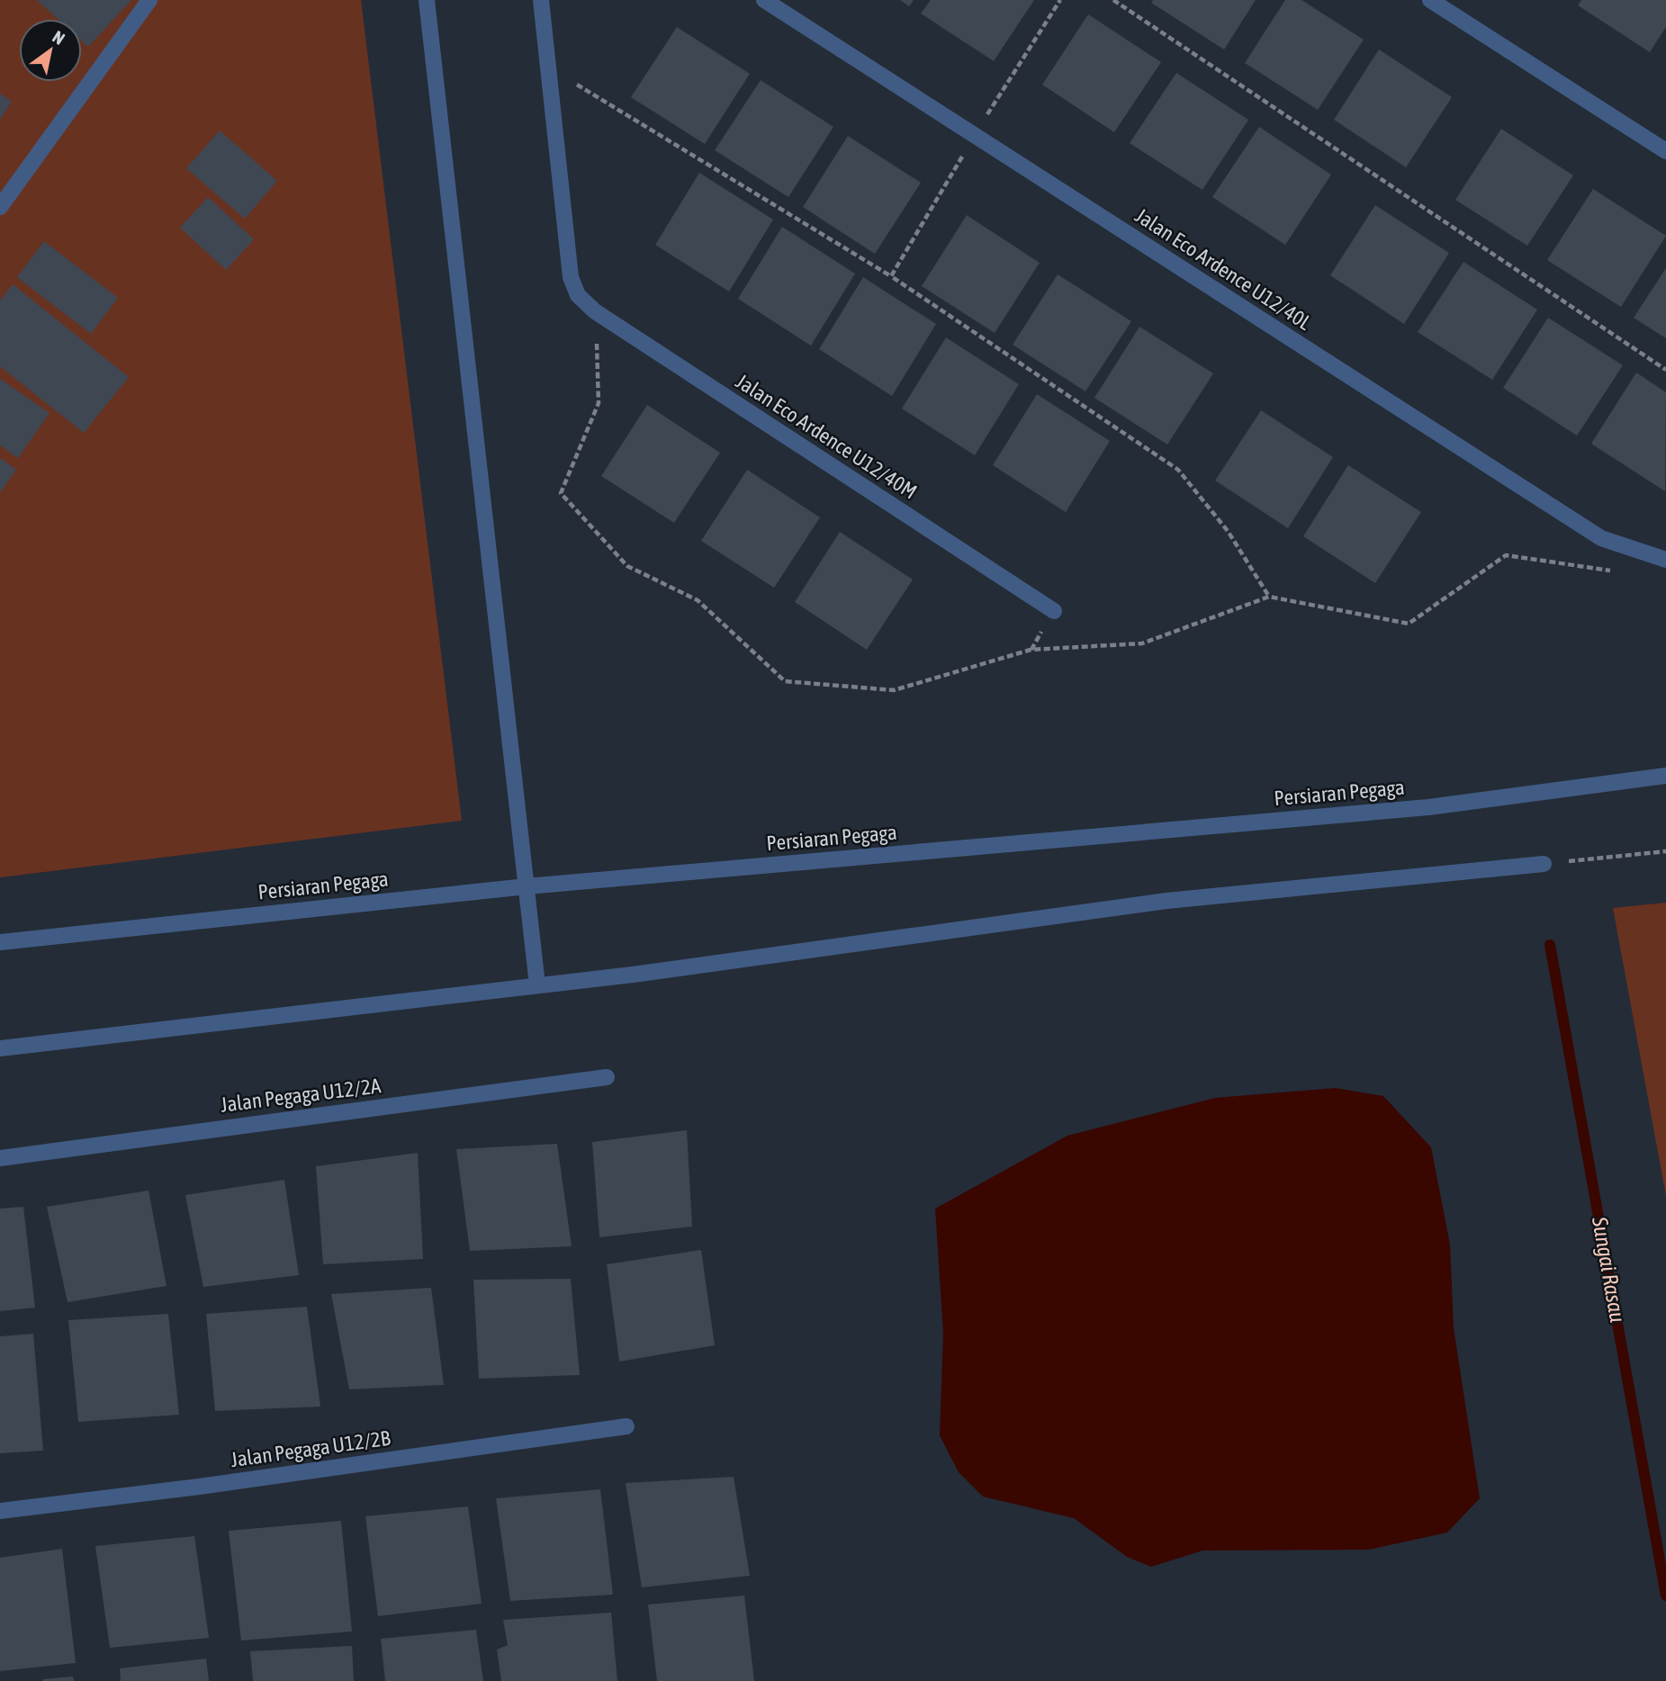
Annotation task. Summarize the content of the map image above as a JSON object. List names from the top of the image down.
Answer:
{
  "streets": {
    "street": [
      "Jalan Eco Ardence U12/40L",
      "Jalan Eco Ardence U12/40M",
      "Persiaran Pegaga",
      "Jalan Pegaga U12/2A",
      "Jalan Pegaga U12/2B"
    ]
  },
  "water": ["Sungai Rasau"],
  "north": "top right"
}
